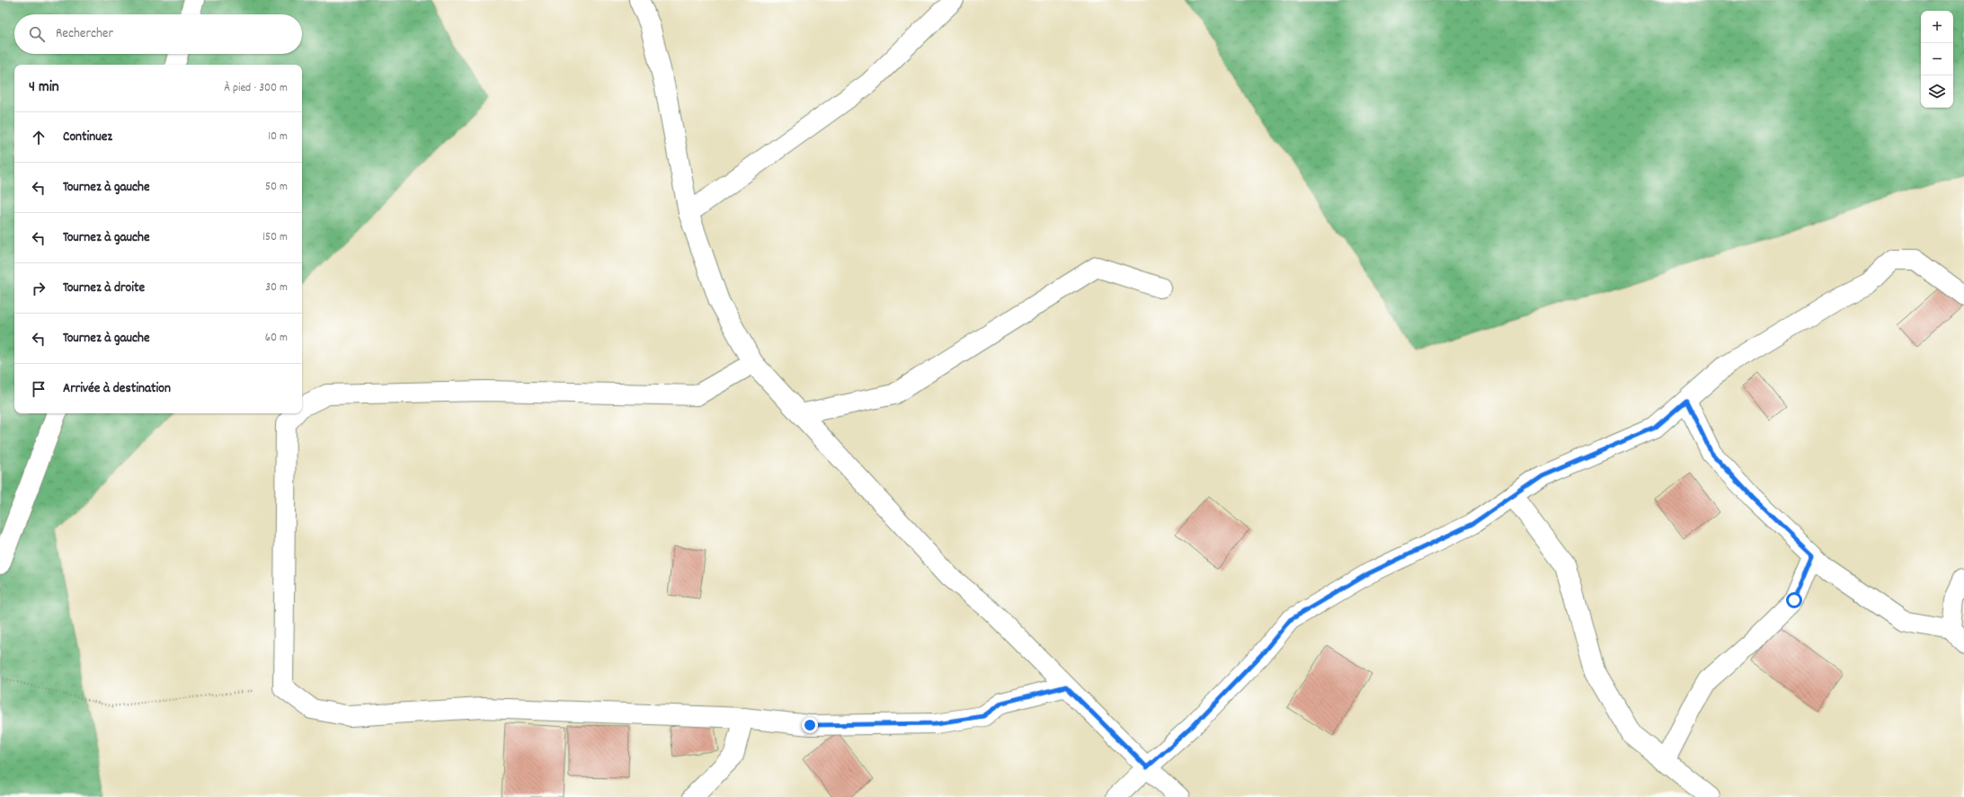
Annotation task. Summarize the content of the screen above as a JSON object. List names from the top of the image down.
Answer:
{
  "page": {
    "map_buttons": ["+", "−"],
    "search": "Rechercher",
    "heading": ["4 min", "À pied · 300 m"],
    "list": [
      ["Continuez", "10 m"],
      ["Tournez à gauche", "50 m"],
      ["Tournez à gauche", "150 m"],
      ["Tournez à droite", "30 m"],
      ["Tournez à gauche", "60 m"],
      "Arrivée à destination"
    ]
  }
}
